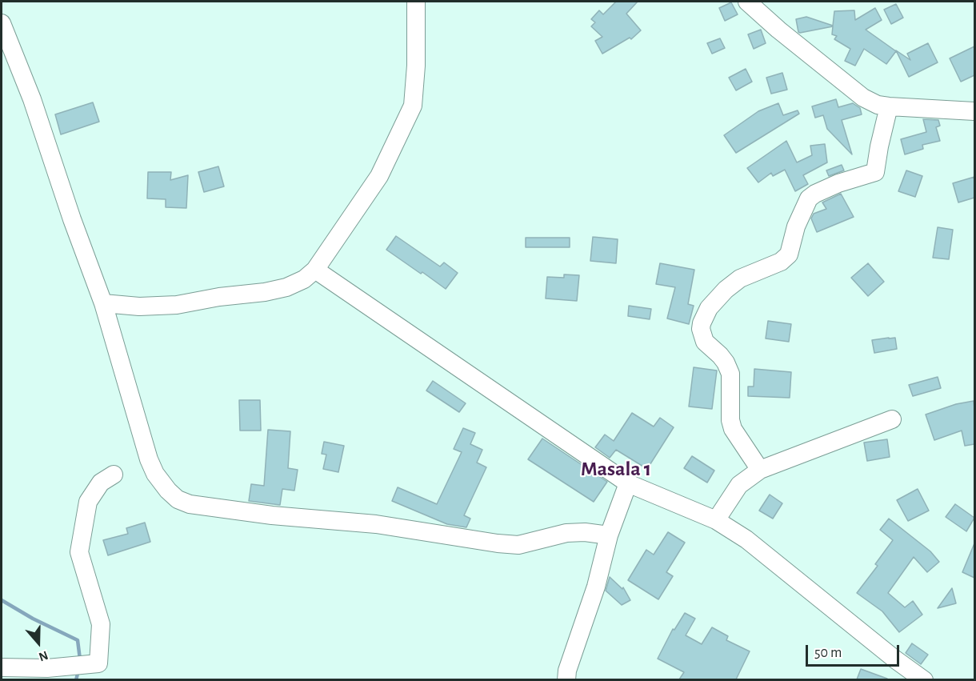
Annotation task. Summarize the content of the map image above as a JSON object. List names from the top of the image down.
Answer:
{
  "districts": ["Masala 1"],
  "scale_bar": "50 m",
  "north": "bottom"
}
